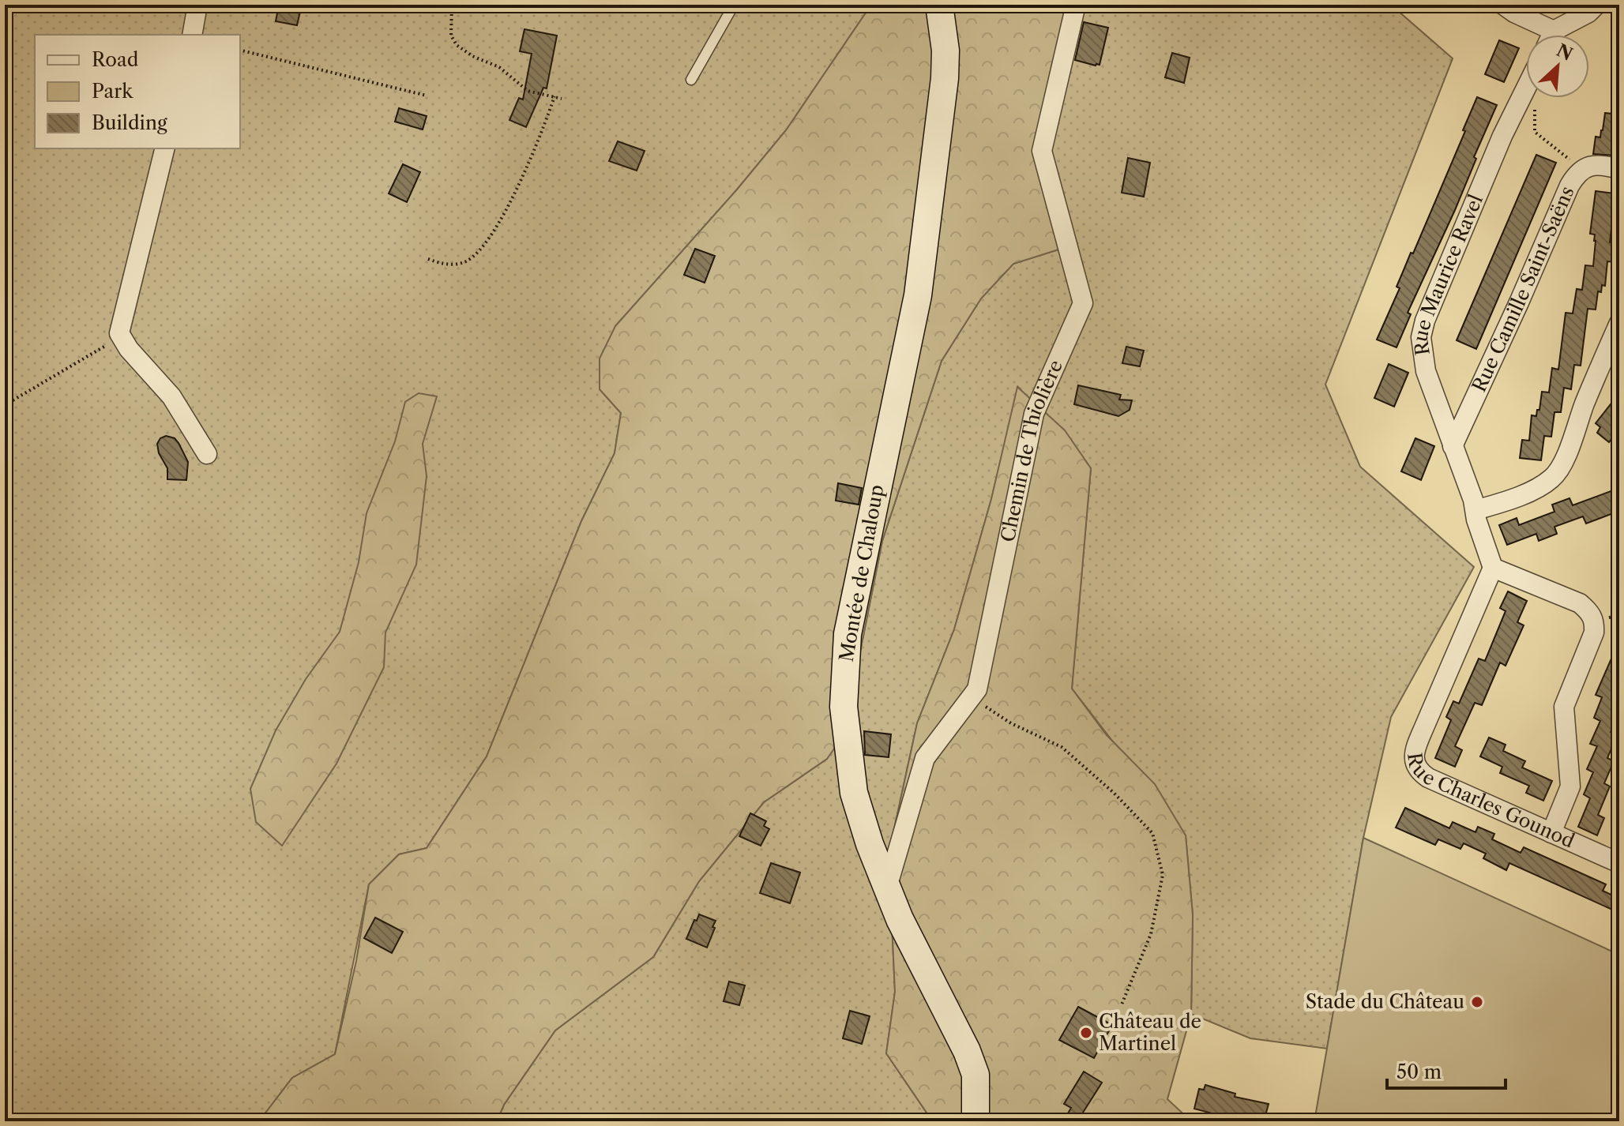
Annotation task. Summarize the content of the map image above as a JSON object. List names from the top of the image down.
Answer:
{
  "streets": {
    "main road": ["Montée de Chaloup"],
    "street": [
      "Rue Maurice Ravel",
      "Rue Camille Saint-Saëns",
      "Chemin de Thiolière",
      "Rue Charles Gounod"
    ]
  },
  "crossings": [
    ["Rue Maurice Ravel", "Rue Camille Saint-Saëns"],
    ["Rue Maurice Ravel", "Rue Charles Gounod"],
    ["Chemin de Thiolière", "Montée de Chaloup"]
  ],
  "places": ["Stade du Château", "Château de Martinel"],
  "legend": ["Road", "Park", "Building"],
  "scale_bar": "50 m",
  "north": "top right"
}
